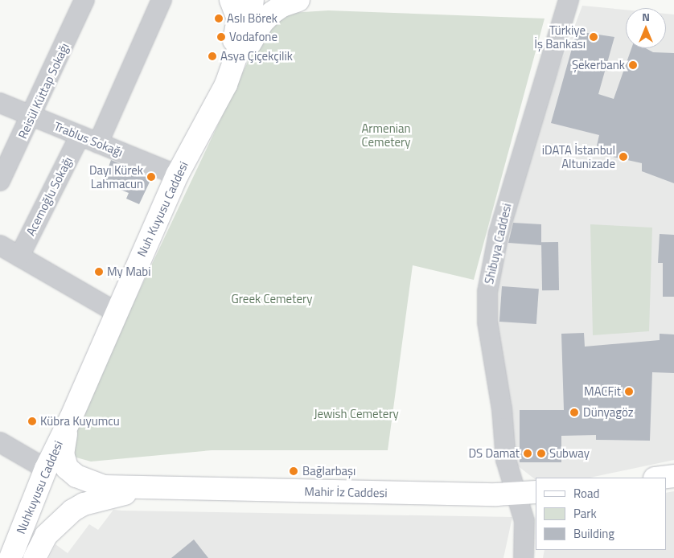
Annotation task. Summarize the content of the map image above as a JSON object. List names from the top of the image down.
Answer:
{
  "streets": {
    "main road": ["Nuh Kuyusu Caddesi", "Nuhkuyusu Caddesi", "Mahir İz Caddesi"],
    "street": [
      "Reisül Küttap Sokağı",
      "Trablus Sokağı",
      "Acemoğlu Sokağı",
      "Shibuya Caddesi"
    ]
  },
  "crossings": [
    ["Reisül Küttap Sokağı", "Trablus Sokağı"],
    ["Trablus Sokağı", "Acemoğlu Sokağı"],
    ["Trablus Sokağı", "Nuh Kuyusu Caddesi"],
    ["Nuh Kuyusu Caddesi", "Nuhkuyusu Caddesi"],
    ["Shibuya Caddesi", "Mahir İz Caddesi"],
    ["Nuhkuyusu Caddesi", "Mahir İz Caddesi"]
  ],
  "parks": ["Armenian Cemetery", "Greek Cemetery", "Jewish Cemetery"],
  "places": [
    "Aslı Börek",
    "Vodafone",
    "Türkiye İş Bankası",
    "Asya Çiçekçilik",
    "Şekerbank",
    "iDATA İstanbul Altunizade",
    "Dayı Kürek Lahmacun",
    "My Mabi",
    "MACFit",
    "Dünyagöz",
    "Kübra Kuyumcu",
    "DS Damat",
    "Subway",
    "Bağlarbaşı"
  ],
  "legend": ["Road", "Park", "Building"],
  "north": "top"
}
